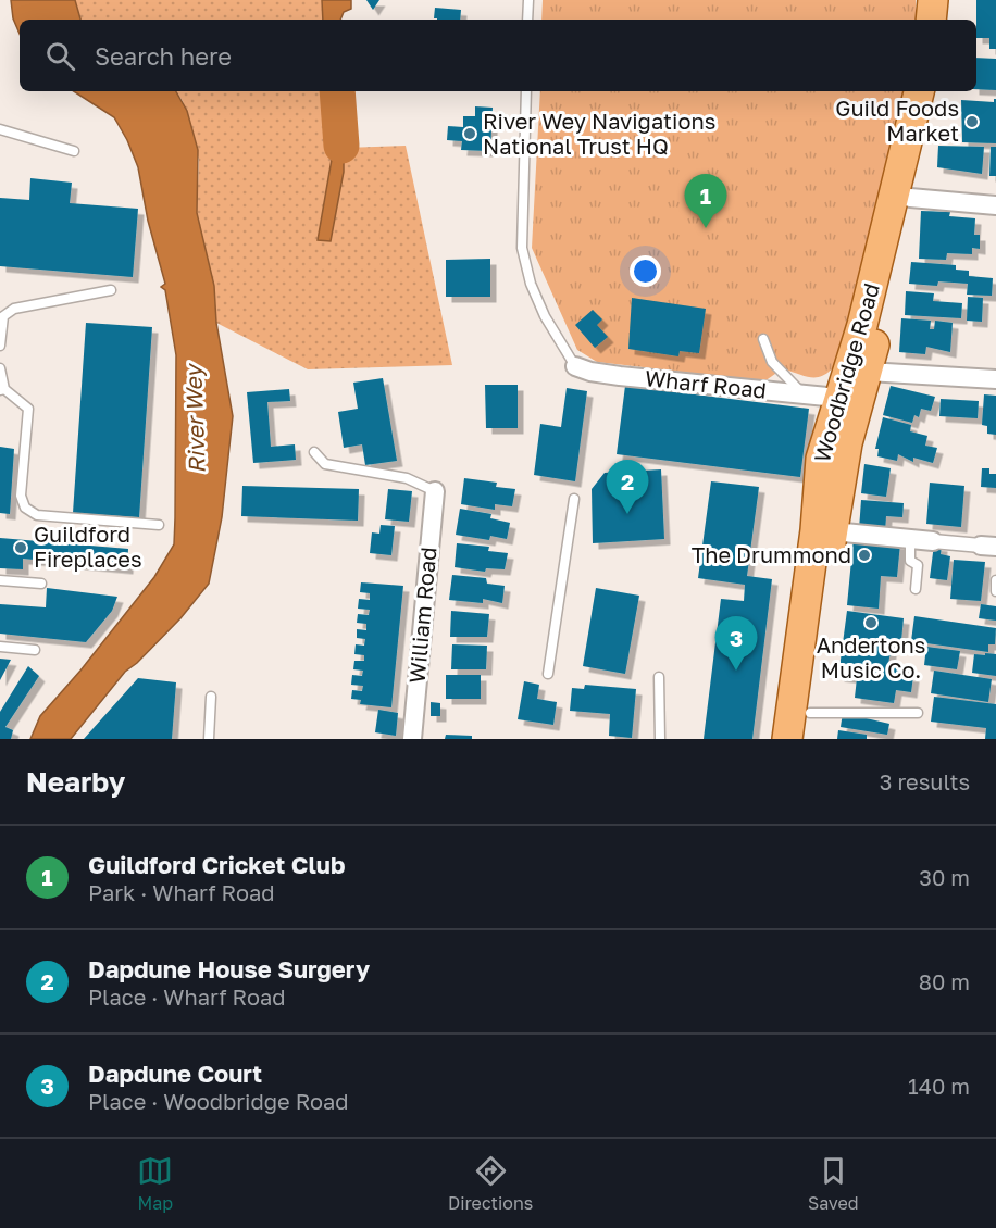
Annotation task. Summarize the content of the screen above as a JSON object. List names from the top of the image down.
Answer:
{
  "streets": {
    "main road": ["Woodbridge Road"],
    "street": ["Wharf Road", "William Road"]
  },
  "crossings": [
    ["Woodbridge Road", "Wharf Road"]
  ],
  "water": ["River Wey"],
  "places": [
    "Guild Foods Market",
    "River Wey Navigations National Trust HQ",
    "Guildford Fireplaces",
    "The Drummond",
    "Andertons Music Co."
  ],
  "page": {
    "search": "Search here",
    "pins": ["1", "2", "3"],
    "heading": ["Nearby", "3 results"],
    "list": [
      {
        "mark": "1",
        "name": "Guildford Cricket Club",
        "note": "Park · Wharf Road",
        "value": "30 m"
      },
      {
        "mark": "2",
        "name": "Dapdune House Surgery",
        "note": "Place · Wharf Road",
        "value": "80 m"
      },
      {
        "mark": "3",
        "name": "Dapdune Court",
        "note": "Place · Woodbridge Road",
        "value": "140 m"
      }
    ],
    "nav": ["Map", "Directions", "Saved"]
  }
}
